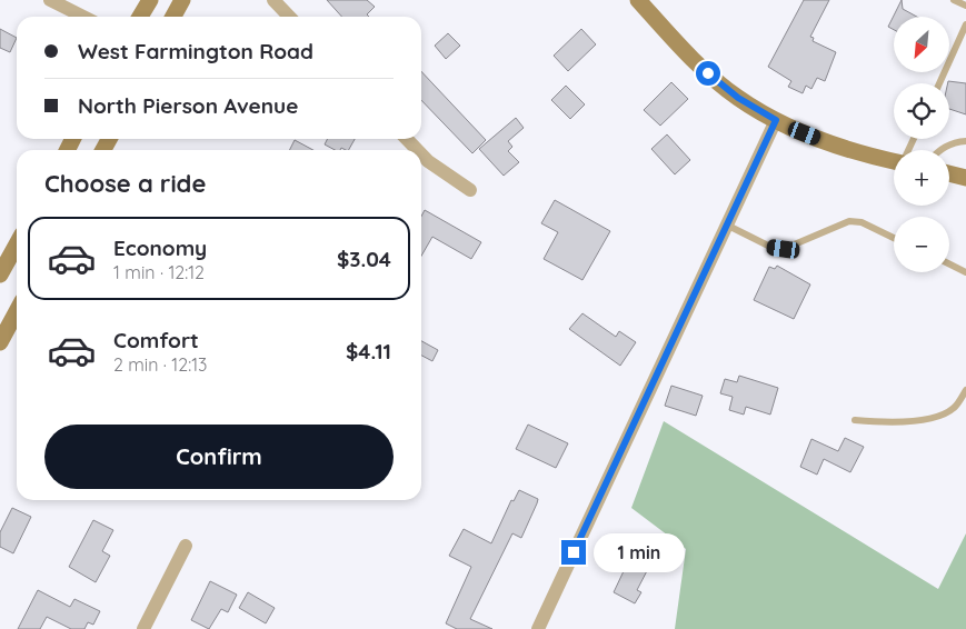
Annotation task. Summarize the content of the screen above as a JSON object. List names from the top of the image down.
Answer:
{
  "north": "bottom left",
  "page": {
    "map_buttons": ["+", "−"],
    "banner": ["West Farmington Road", "North Pierson Avenue"],
    "heading": "Choose a ride",
    "list": [
      {
        "name": "Economy",
        "note": "1 min · 12:12",
        "value": "$3.04"
      },
      {
        "name": "Comfort",
        "note": "2 min · 12:13",
        "value": "$4.11"
      }
    ],
    "buttons": "Confirm",
    "bubble": "1 min"
  }
}
